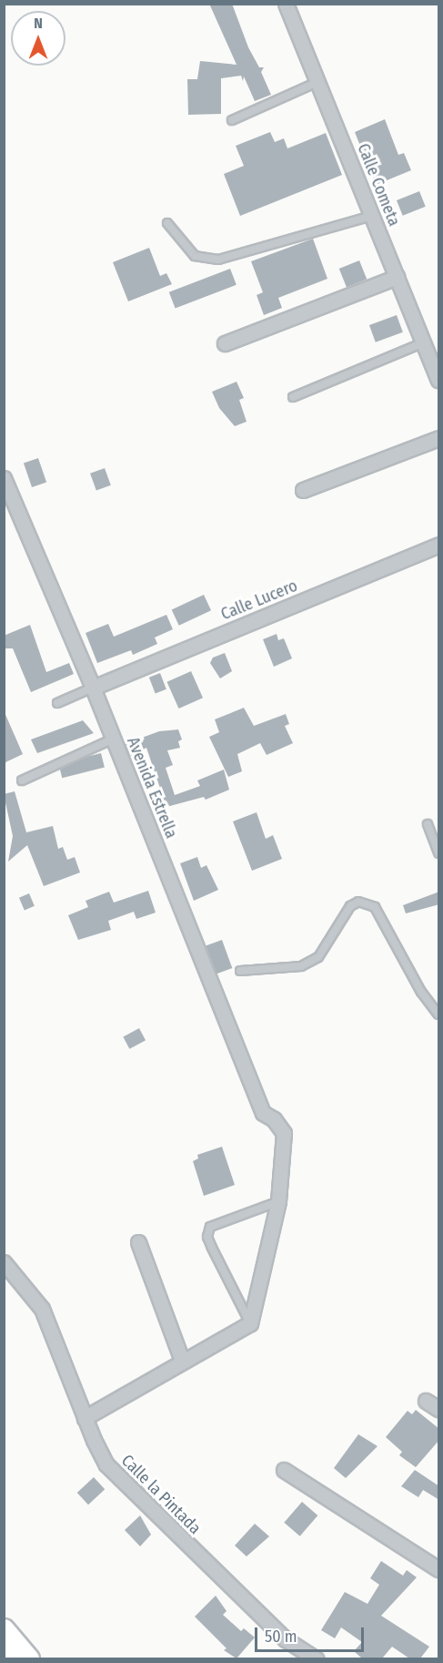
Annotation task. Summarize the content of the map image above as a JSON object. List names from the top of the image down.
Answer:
{
  "streets": {
    "street": [
      "Calle Cometa",
      "Calle Lucero",
      "Avenida Estrella",
      "Calle la Pintada"
    ]
  },
  "crossings": [
    ["Calle Lucero", "Avenida Estrella"]
  ],
  "scale_bar": "50 m",
  "north": "top"
}
